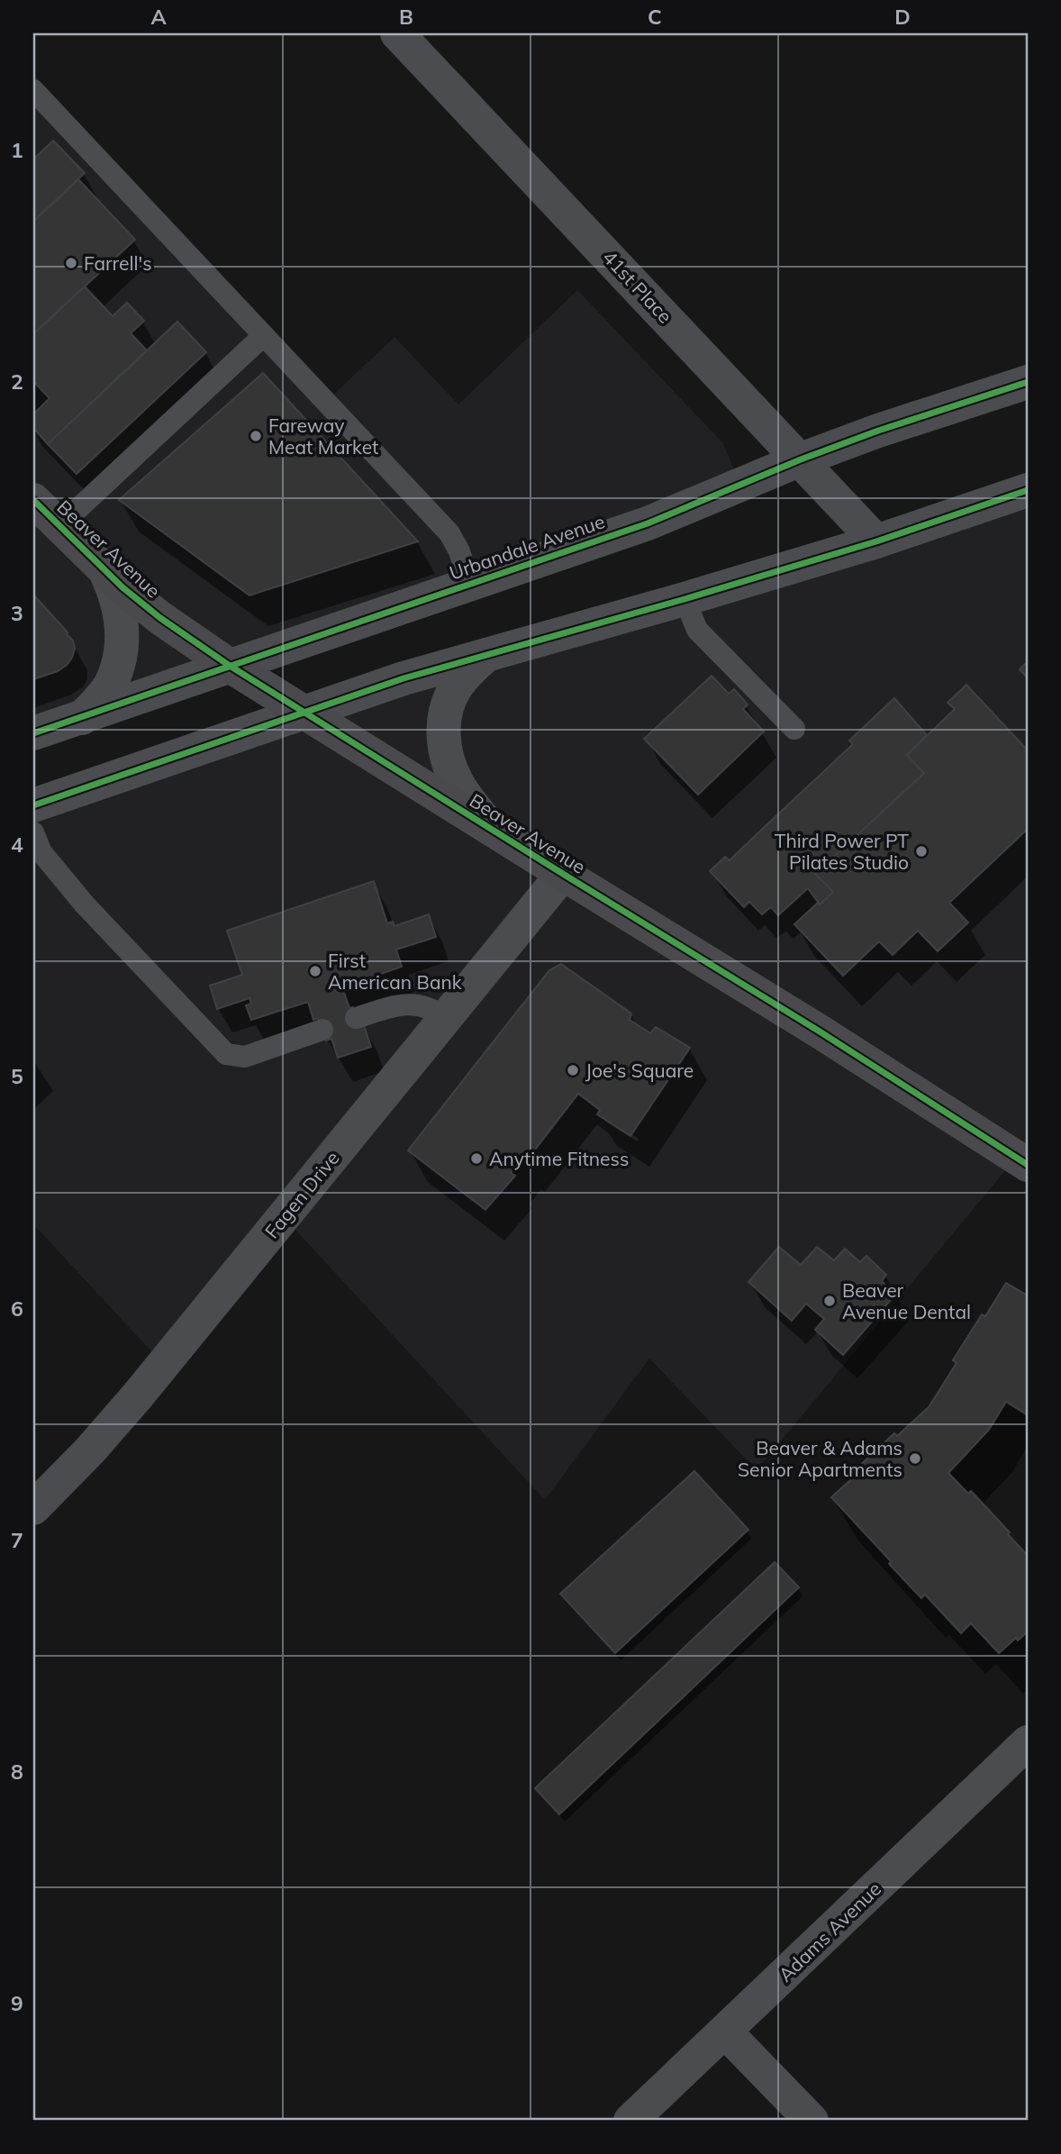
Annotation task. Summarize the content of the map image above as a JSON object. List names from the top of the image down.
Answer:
{
  "streets": {
    "main road": ["Beaver Avenue"],
    "street": [
      "41st Place",
      "Urbandale Avenue",
      "Fagen Drive",
      "Adams Avenue"
    ]
  },
  "crossings": [
    ["41st Place", "Urbandale Avenue"],
    ["Urbandale Avenue", "Beaver Avenue"],
    ["Beaver Avenue", "Fagen Drive"]
  ],
  "places": [
    "Farrell's",
    "Fareway Meat Market",
    "Third Power PT Pilates Studio",
    "First American Bank",
    "Joe's Square",
    "Anytime Fitness",
    "Beaver Avenue Dental",
    "Beaver & Adams Senior Apartments"
  ],
  "grid": {
    "columns": [
      "A",
      "B",
      "C",
      "D"
    ],
    "rows": [
      "1",
      "2",
      "3",
      "4",
      "5",
      "6",
      "7",
      "8",
      "9"
    ]
  }
}
